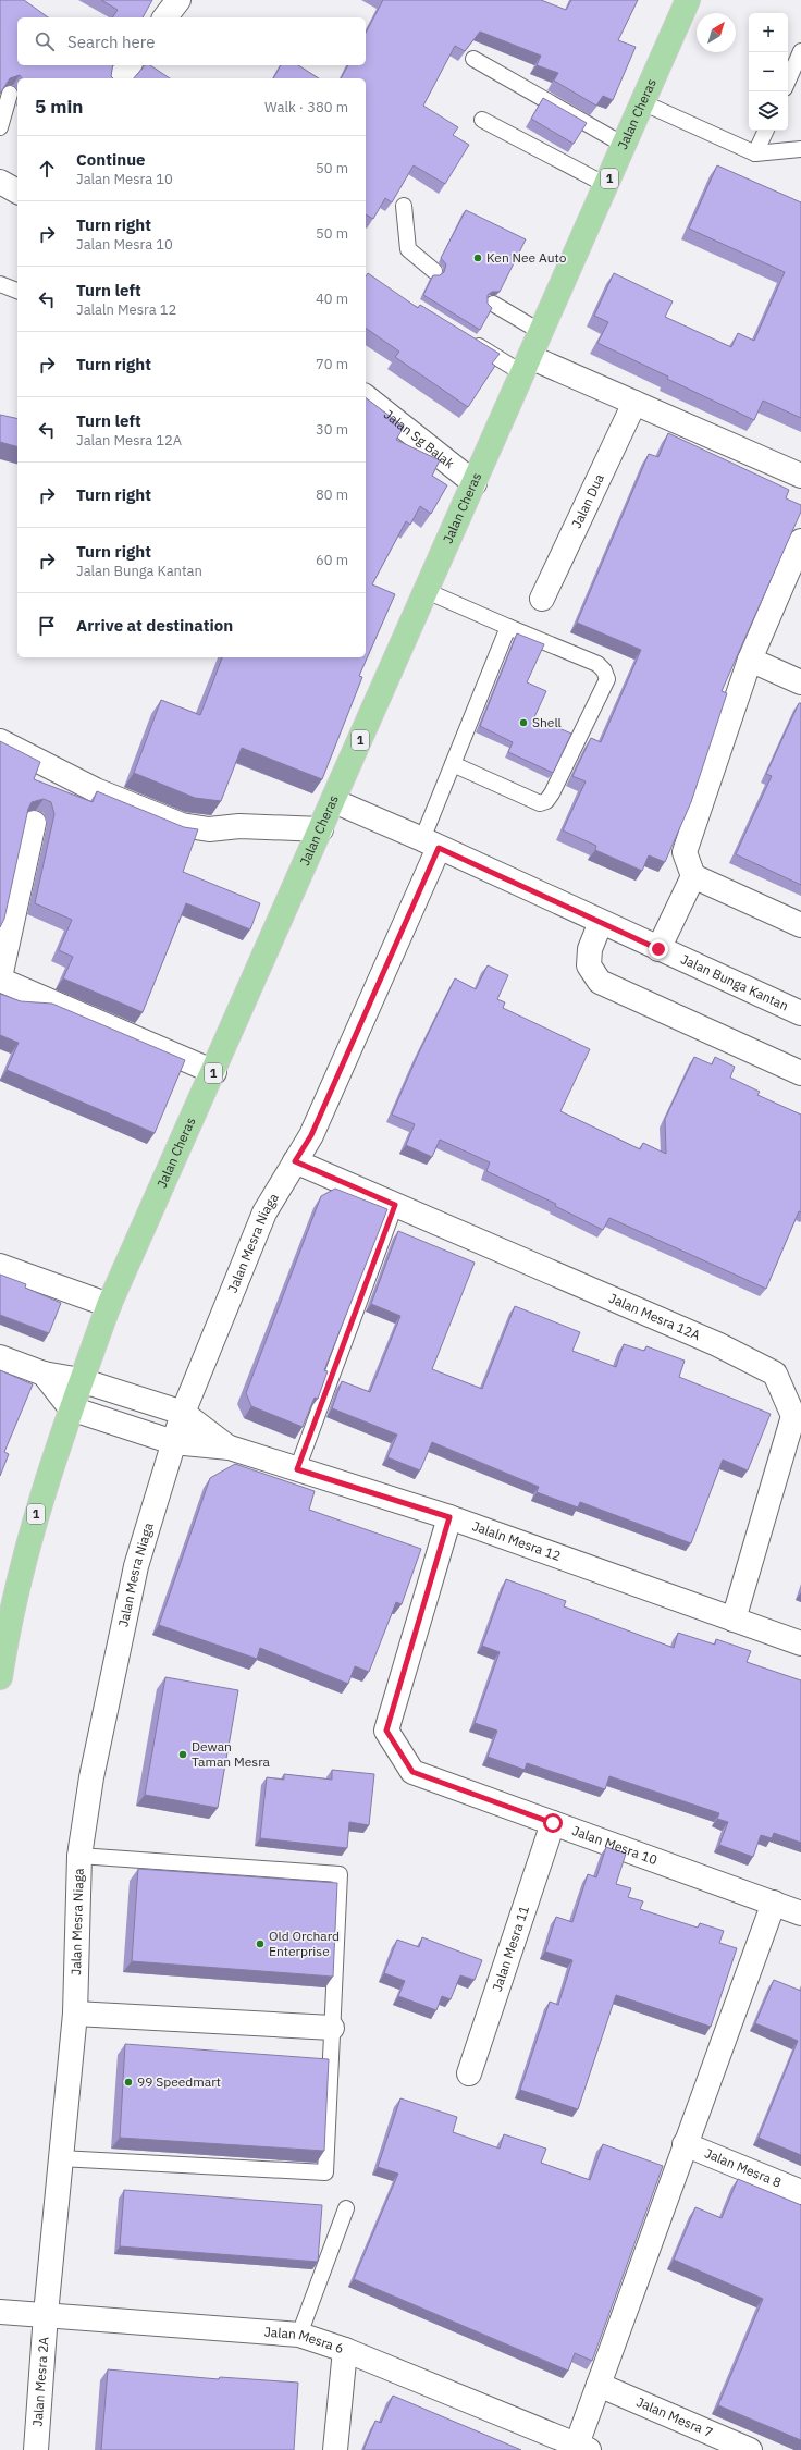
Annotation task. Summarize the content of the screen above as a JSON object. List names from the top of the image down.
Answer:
{
  "streets": {
    "main road": ["Jalan Cheras", "1"],
    "street": [
      "Jalan Sg Balak",
      "Jalan Dua",
      "Jalan Bunga Kantan",
      "Jalan Mesra Niaga",
      "Jalan Mesra 12A",
      "Jalaln Mesra 12",
      "Jalan Mesra 10",
      "Jalan Mesra 11",
      "Jalan Mesra 8",
      "Jalan Mesra 6",
      "Jalan Mesra 2A",
      "Jalan Mesra 7"
    ]
  },
  "crossings": [
    ["Jalan Cheras", "Jalan Sg Balak"],
    ["Jalan Cheras", "Jalan Bunga Kantan"],
    ["Jalan Bunga Kantan", "Jalan Mesra Niaga"],
    ["Jalan Mesra Niaga", "Jalan Mesra 12A"],
    ["Jalan Mesra Niaga", "Jalan Mesra 6"],
    ["Jalan Mesra Niaga", "Jalan Mesra 2A"],
    ["Jalan Mesra 12A", "Jalaln Mesra 12"],
    ["Jalaln Mesra 12", "Jalan Mesra 10"],
    ["Jalan Mesra 10", "Jalan Mesra 11"],
    ["Jalan Mesra 6", "Jalan Mesra 2A"]
  ],
  "places": [
    "Ken Nee Auto",
    "Shell",
    "Dewan Taman Mesra",
    "Old Orchard Enterprise",
    "99 Speedmart"
  ],
  "north": "top right",
  "page": {
    "map_buttons": ["+", "−"],
    "search": "Search here",
    "heading": ["5 min", "Walk · 380 m"],
    "list": [
      ["Continue", "Jalan Mesra 10", "50 m"],
      ["Turn right", "Jalan Mesra 10", "50 m"],
      ["Turn left", "Jalaln Mesra 12", "40 m"],
      ["Turn right", "70 m"],
      ["Turn left", "Jalan Mesra 12A", "30 m"],
      ["Turn right", "80 m"],
      ["Turn right", "Jalan Bunga Kantan", "60 m"],
      "Arrive at destination"
    ]
  }
}
